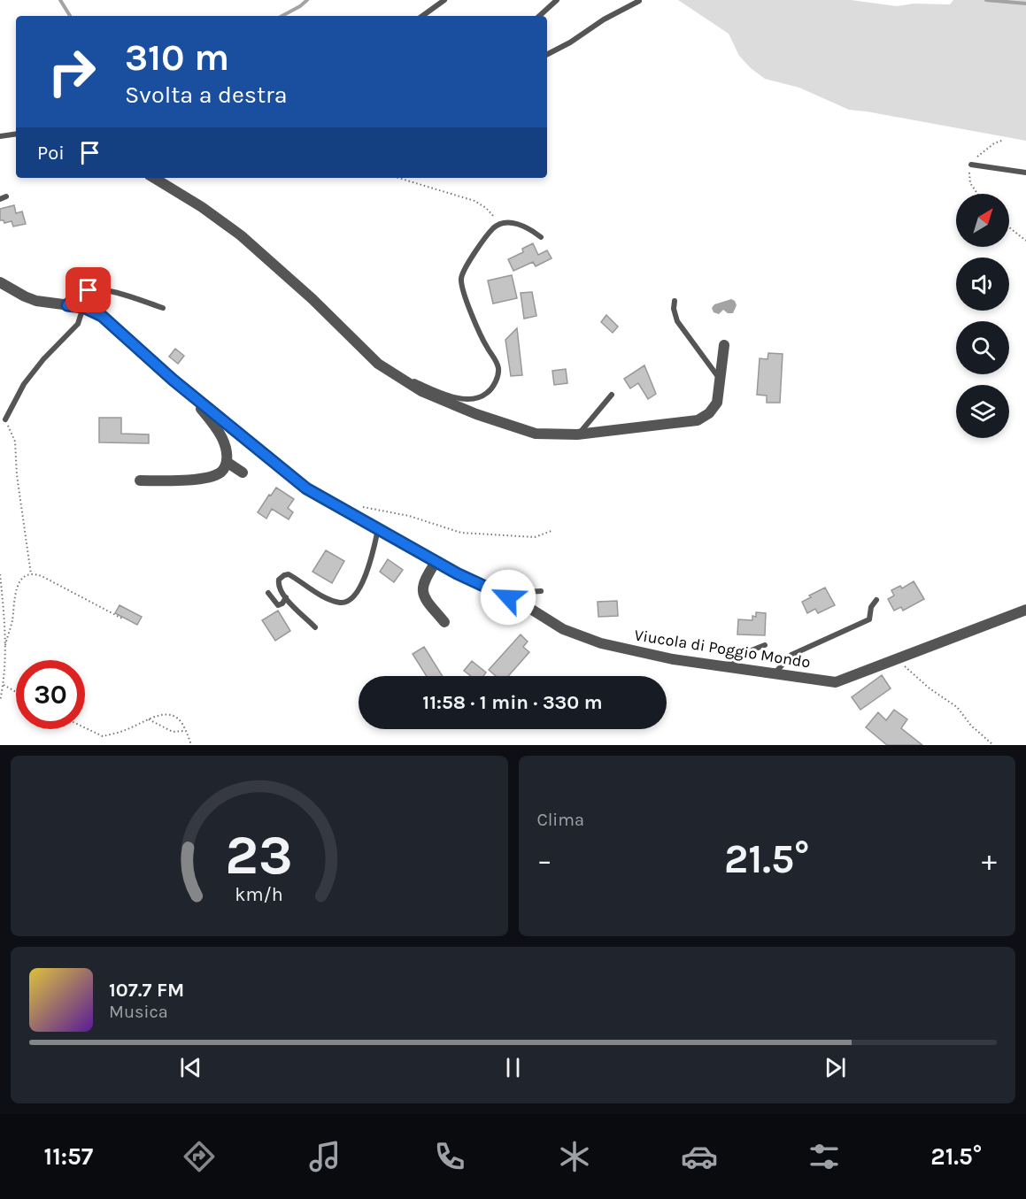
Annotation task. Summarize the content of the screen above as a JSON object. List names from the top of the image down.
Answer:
{
  "streets": {
    "street": ["Viucola di Poggio Mondo"]
  },
  "north": "top right",
  "page": {
    "turn": ["310 m", "Svolta a destra"],
    "then": "Poi",
    "limit": "30",
    "trip": "11:58 · 1 min · 330 m",
    "tile": "Clima",
    "heat": ["−", "21.5°", "+"],
    "song": ["107.7 FM", "Musica"],
    "tabs": ["11:57", "21.5°"],
    "gauge": ["23", "km/h"]
  }
}
